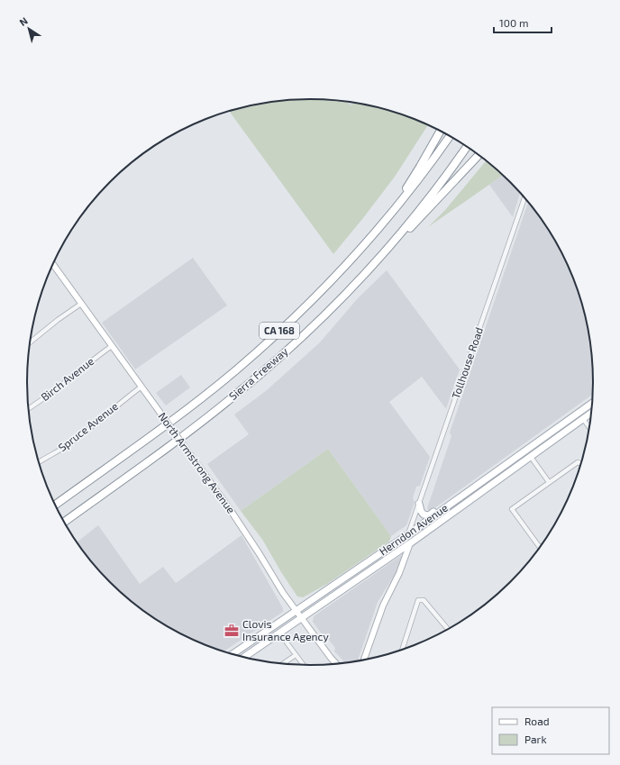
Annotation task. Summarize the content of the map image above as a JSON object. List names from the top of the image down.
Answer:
{
  "streets": {
    "highway": ["CA 168", "Sierra Freeway"],
    "main road": ["Herndon Avenue"],
    "street": [
      "Tollhouse Road",
      "Birch Avenue",
      "Spruce Avenue",
      "North Armstrong Avenue"
    ]
  },
  "crossings": [
    ["Tollhouse Road", "Herndon Avenue"],
    ["Birch Avenue", "North Armstrong Avenue"],
    ["Spruce Avenue", "North Armstrong Avenue"],
    ["North Armstrong Avenue", "Herndon Avenue"]
  ],
  "places": {
    "office": ["Clovis Insurance Agency"]
  },
  "legend": ["Road", "Park"],
  "scale_bar": "100 m",
  "north": "top left"
}
